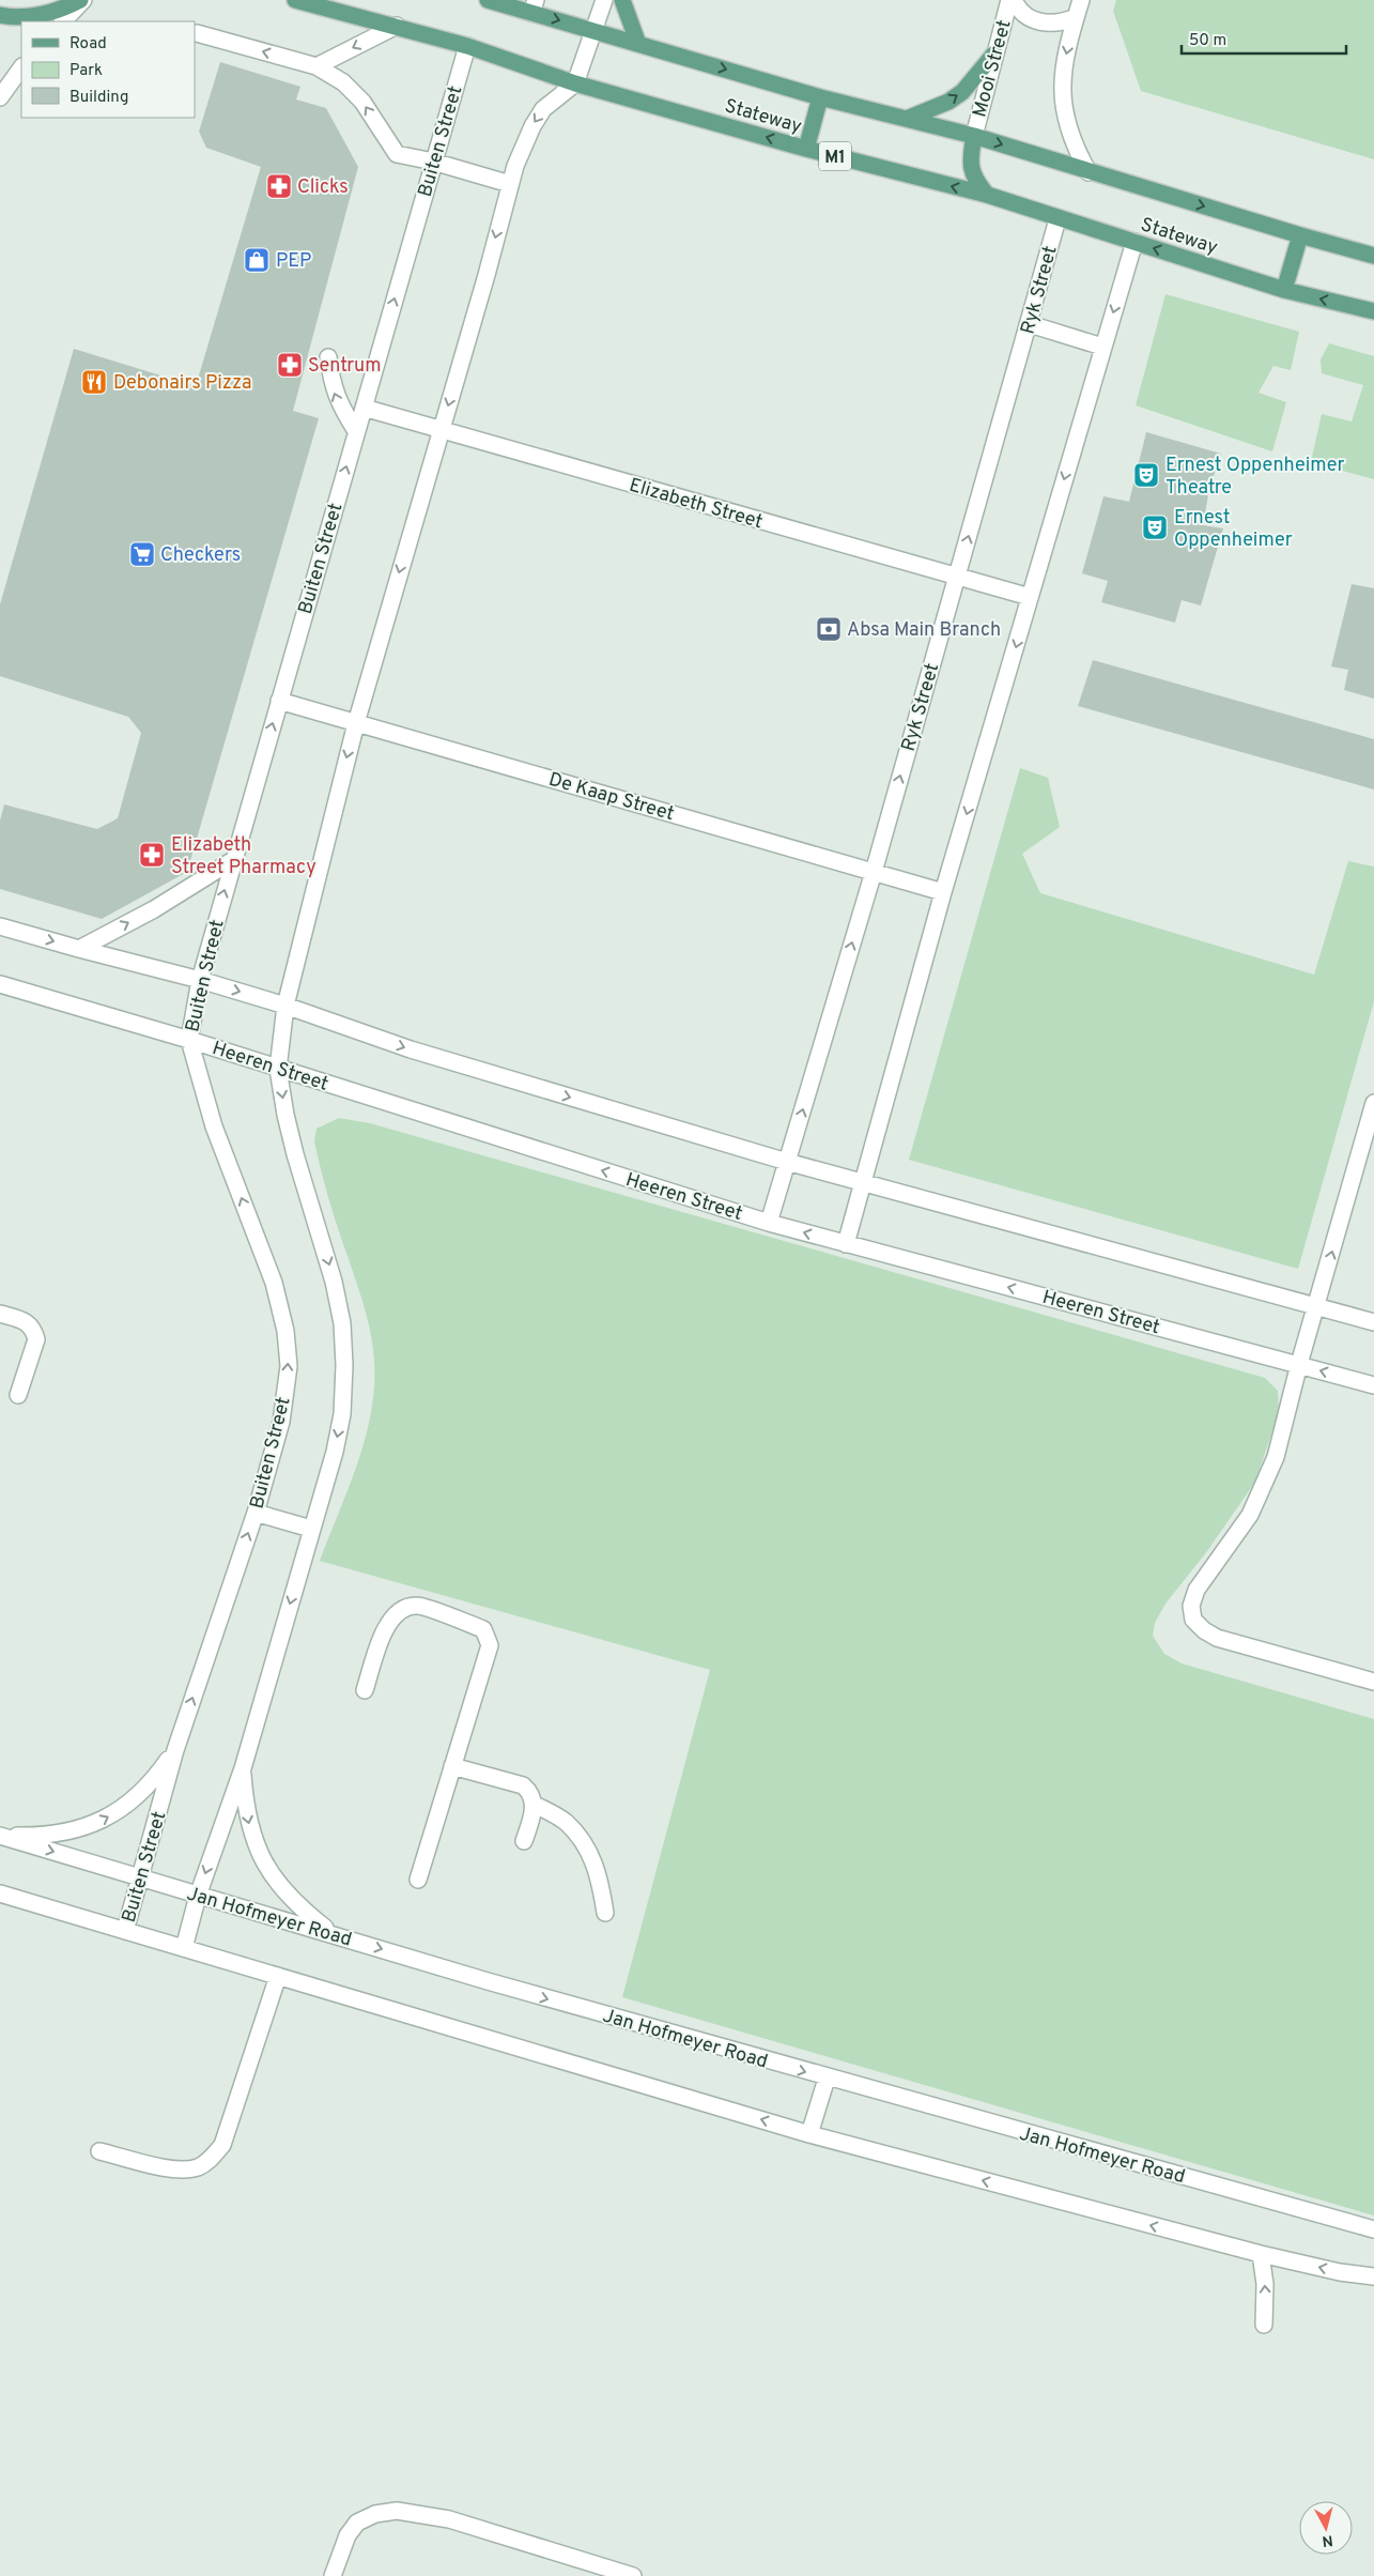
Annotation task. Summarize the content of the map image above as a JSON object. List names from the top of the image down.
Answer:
{
  "streets": {
    "main road": ["Stateway", "M1"],
    "street": [
      "Mooi Street",
      "Buiten Street",
      "Ryk Street",
      "Elizabeth Street",
      "De Kaap Street",
      "Heeren Street",
      "Jan Hofmeyer Road"
    ]
  },
  "crossings": [
    ["Mooi Street", "Stateway"],
    ["Stateway", "Buiten Street"],
    ["Stateway", "Ryk Street"],
    ["Buiten Street", "Elizabeth Street"],
    ["Buiten Street", "De Kaap Street"],
    ["Buiten Street", "Heeren Street"],
    ["Buiten Street", "Jan Hofmeyer Road"],
    ["Ryk Street", "Elizabeth Street"],
    ["Ryk Street", "De Kaap Street"],
    ["Ryk Street", "Heeren Street"]
  ],
  "places": {
    "pharmacy": ["Clicks", "Sentrum", "Elizabeth Street Pharmacy"],
    "shop": ["PEP"],
    "restaurant": ["Debonairs Pizza"],
    "theatre": ["Ernest Oppenheimer Theatre", "Ernest Oppenheimer"],
    "supermarket": ["Checkers"],
    "bank": ["Absa Main Branch"]
  },
  "legend": ["Road", "Park", "Building"],
  "scale_bar": "50 m",
  "north": "bottom"
}
